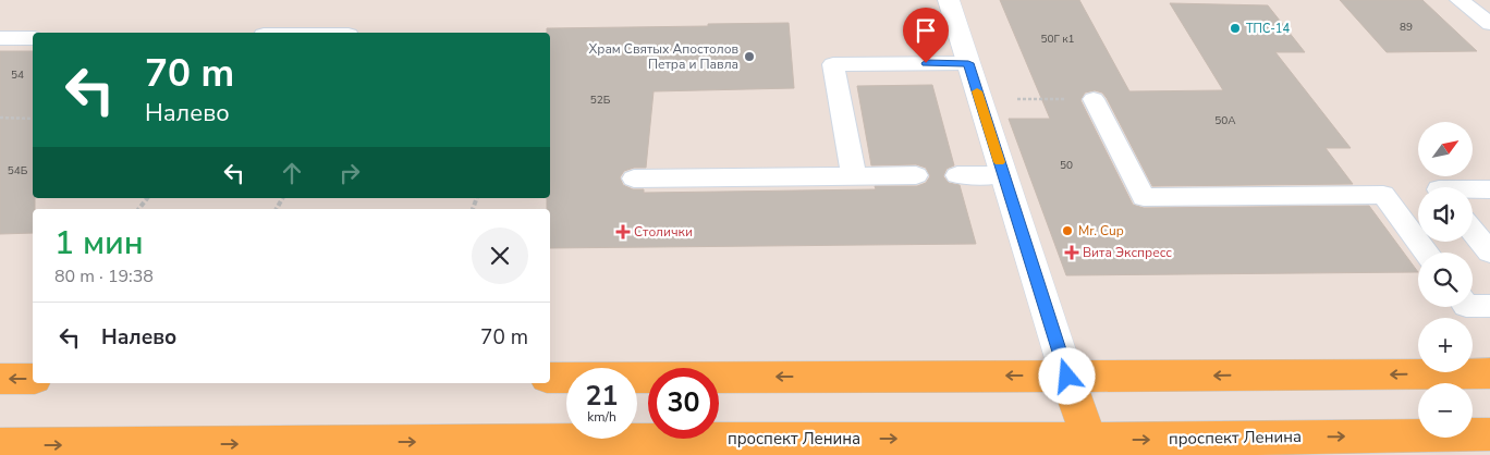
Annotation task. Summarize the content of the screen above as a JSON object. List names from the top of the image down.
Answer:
{
  "streets": {
    "main road": ["проспект Ленина"]
  },
  "places": {
    "other": ["ТПС-14", "Храм Святых Апостолов Петра и Павла", "Mr. Cup"],
    "health": ["Столички", "Вита Экспресс"]
  },
  "house_numbers": [
    "89",
    "50Г к1",
    "54",
    "52Б",
    "50А",
    "50",
    "54Б"
  ],
  "north": "top right",
  "page": {
    "turn": ["70 m", "Налево"],
    "map_buttons": ["+", "−"],
    "heading": ["1 мин", "80 m · 19:38"],
    "list": [
      {
        "name": "Налево",
        "value": "70 m"
      }
    ],
    "speed": "21 km/h",
    "limit": "30"
  }
}
